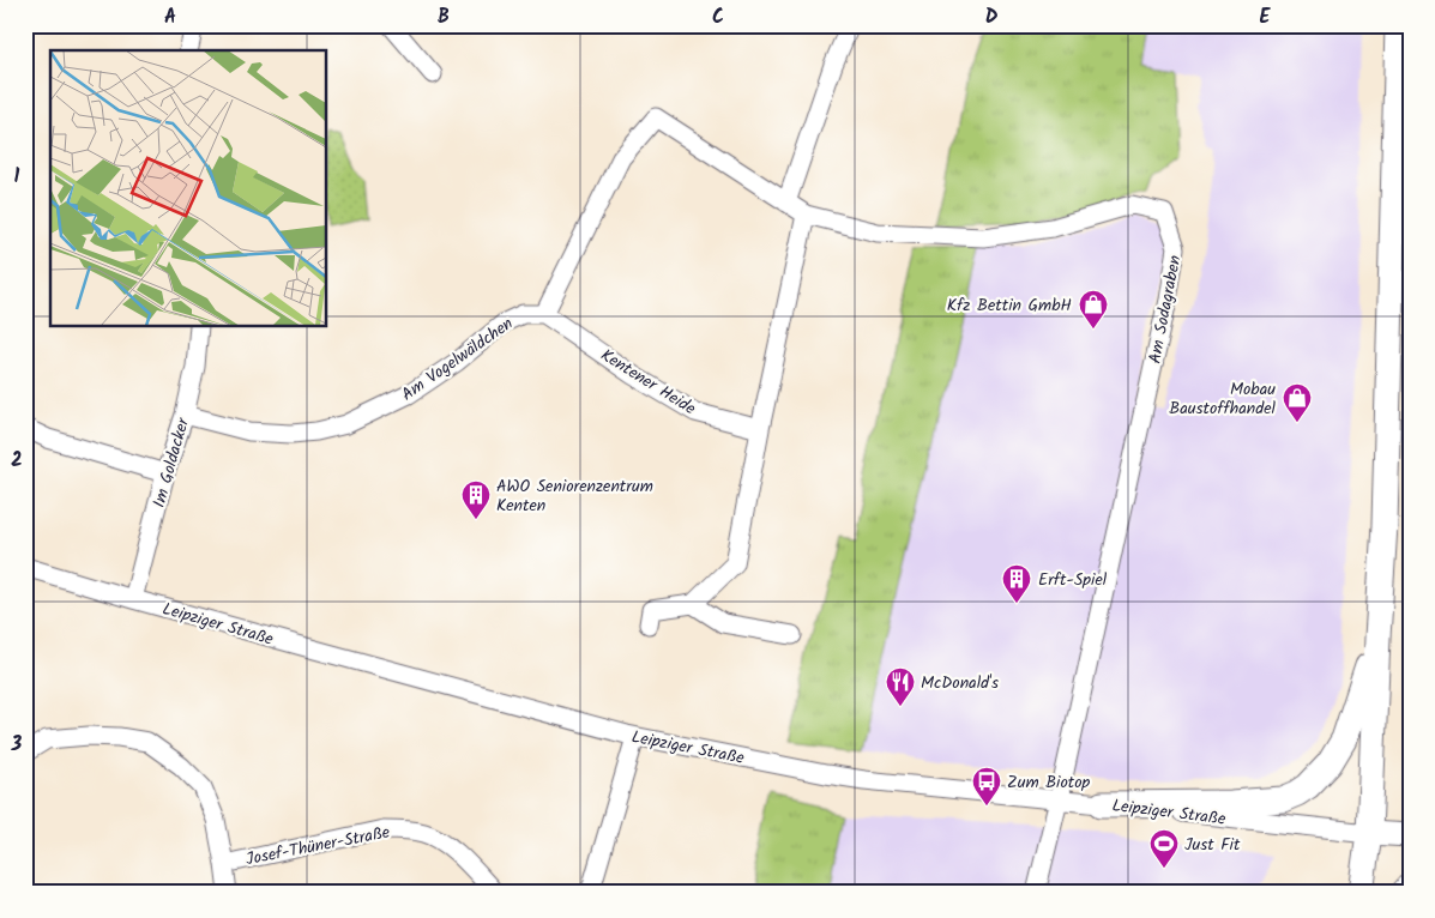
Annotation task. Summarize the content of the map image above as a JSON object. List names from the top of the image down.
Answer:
{
  "streets": {
    "street": [
      "Am Sodagraben",
      "Am Vogelwäldchen",
      "Kentener Heide",
      "Im Goldacker",
      "Leipziger Straße",
      "Josef-Thüner-Straße"
    ]
  },
  "crossings": [
    ["Am Sodagraben", "Am Vogelwäldchen"],
    ["Am Sodagraben", "Kentener Heide"],
    ["Am Sodagraben", "Leipziger Straße"],
    ["Am Vogelwäldchen", "Kentener Heide"],
    ["Am Vogelwäldchen", "Im Goldacker"],
    ["Im Goldacker", "Leipziger Straße"]
  ],
  "places": {
    "shop": ["Kfz Bettin GmbH", "Mobau Baustoffhandel"],
    "building": ["AWO Seniorenzentrum Kenten", "Erft-Spiel"],
    "restaurant": ["McDonald's"],
    "bus stop": ["Zum Biotop"],
    "sports": ["Just Fit"]
  },
  "grid": {
    "columns": [
      "A",
      "B",
      "C",
      "D",
      "E"
    ],
    "rows": ["1", "2", "3"]
  }
}
